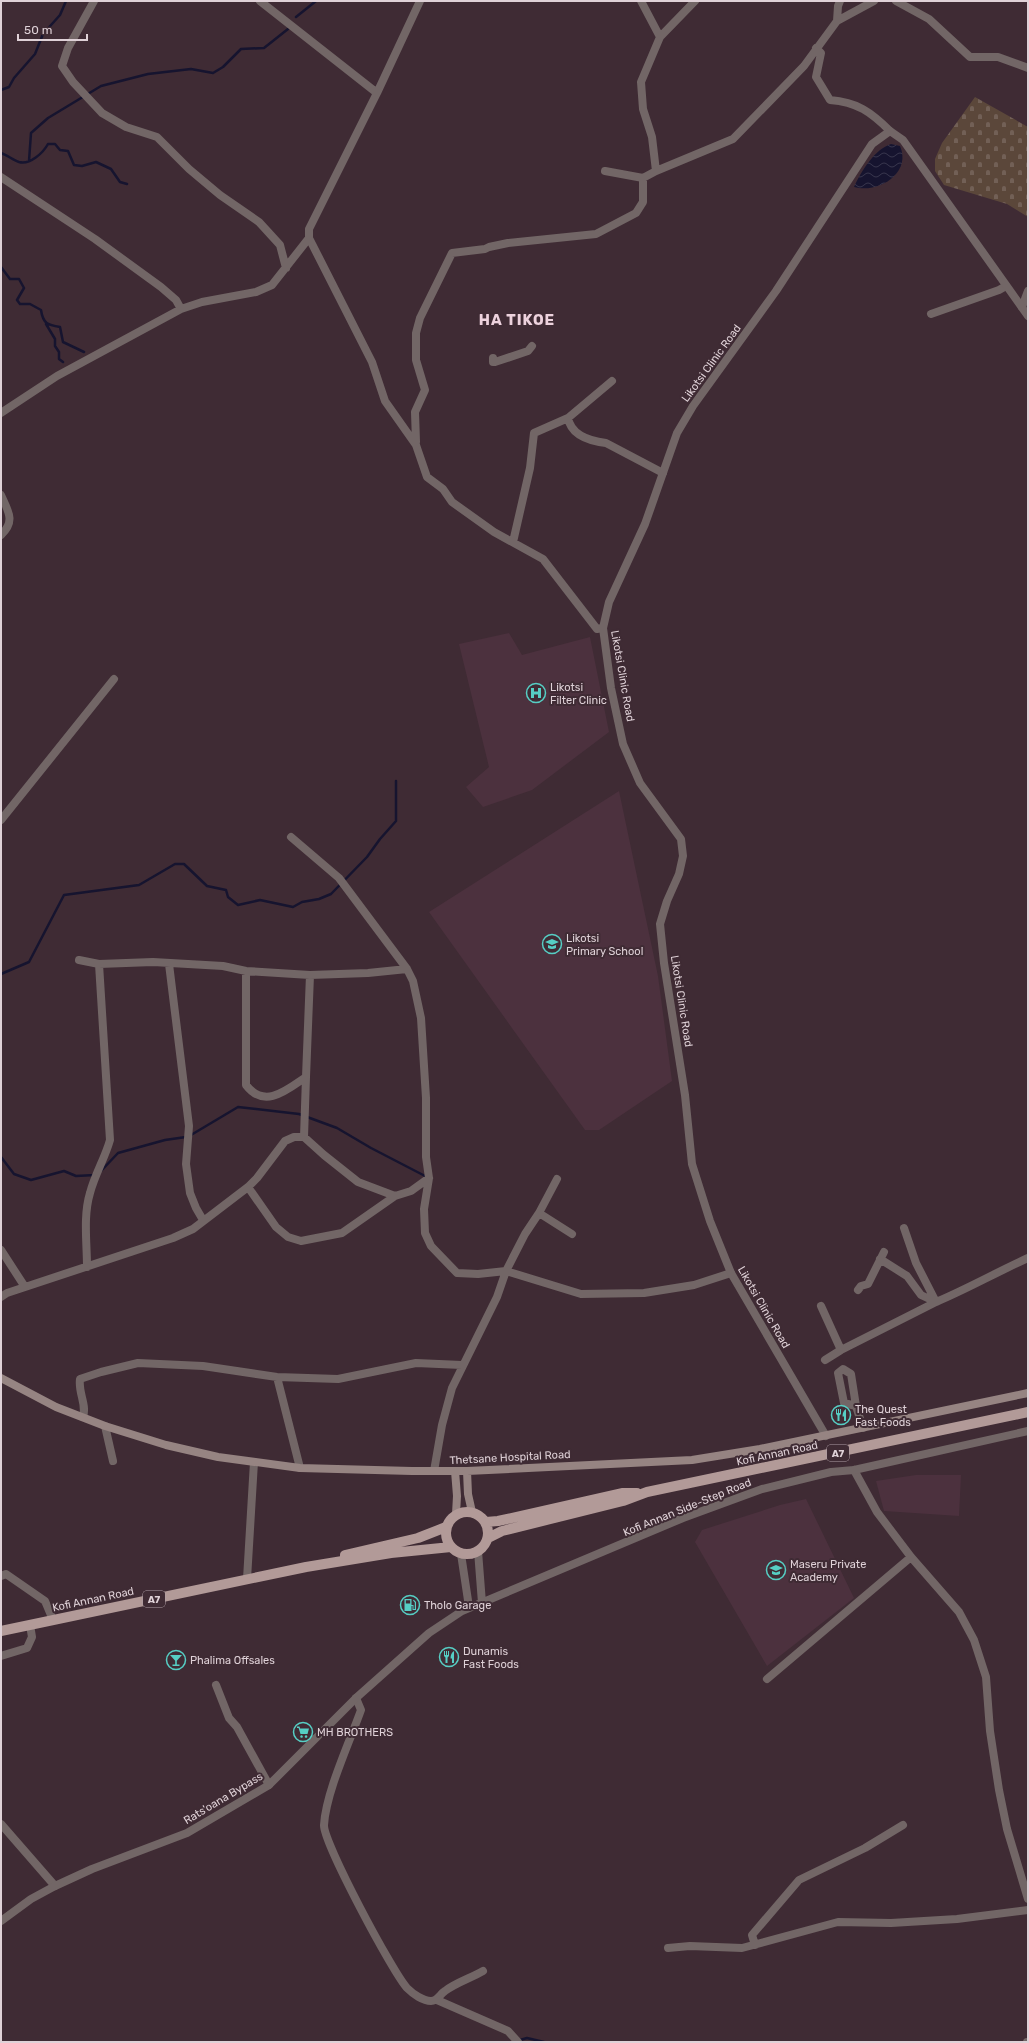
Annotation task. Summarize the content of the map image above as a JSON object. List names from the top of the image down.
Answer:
{
  "streets": {
    "main road": ["Kofi Annan Road", "A7", "Thetsane Hospital Road"],
    "street": ["Likotsi Clinic Road", "Kofi Annan Side-Step Road", "Rats'oana Bypass"]
  },
  "crossings": [
    ["Likotsi Clinic Road", "Thetsane Hospital Road"],
    ["Kofi Annan Road", "A7"],
    ["Kofi Annan Side-Step Road", "Rats'oana Bypass"]
  ],
  "districts": ["HA TIKOE"],
  "places": {
    "hospital": ["Likotsi Filter Clinic"],
    "school or university": ["Likotsi Primary School", "Maseru Private Academy"],
    "restaurant": ["The Quest Fast Foods", "Dunamis Fast Foods"],
    "fuel station": ["Tholo Garage"],
    "bar": ["Phalima Offsales"],
    "supermarket": ["MH BROTHERS"]
  },
  "scale_bar": "50 m"
}
